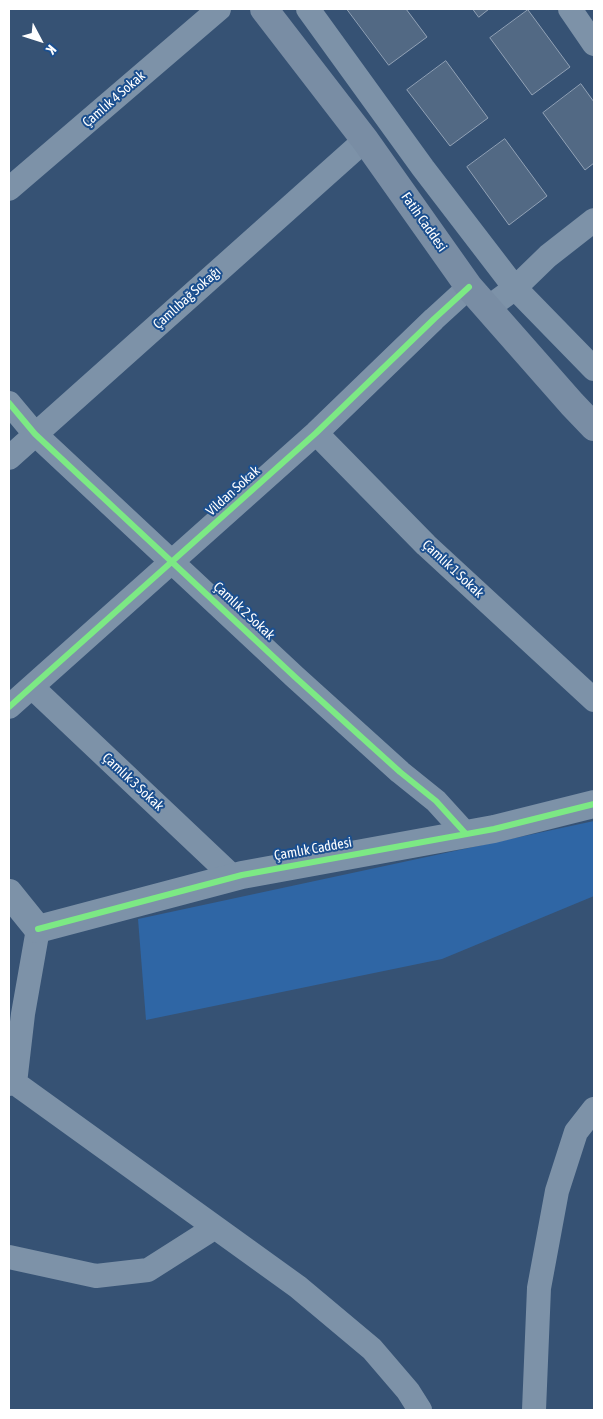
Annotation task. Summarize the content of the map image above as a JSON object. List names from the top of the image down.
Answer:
{
  "streets": {
    "main road": ["Fatih Caddesi"],
    "street": [
      "Çamlık 4 Sokak",
      "Çamlıbağ Sokağı",
      "Vildan Sokak",
      "Çamlık 1 Sokak",
      "Çamlık 2 Sokak",
      "Çamlık 3 Sokak",
      "Çamlık Caddesi"
    ]
  },
  "crossings": [
    ["Fatih Caddesi", "Çamlıbağ Sokağı"],
    ["Fatih Caddesi", "Vildan Sokak"],
    ["Çamlıbağ Sokağı", "Çamlık 2 Sokak"],
    ["Vildan Sokak", "Çamlık 1 Sokak"],
    ["Vildan Sokak", "Çamlık 2 Sokak"],
    ["Vildan Sokak", "Çamlık 3 Sokak"],
    ["Çamlık 2 Sokak", "Çamlık Caddesi"],
    ["Çamlık 3 Sokak", "Çamlık Caddesi"]
  ],
  "north": "bottom right"
}
